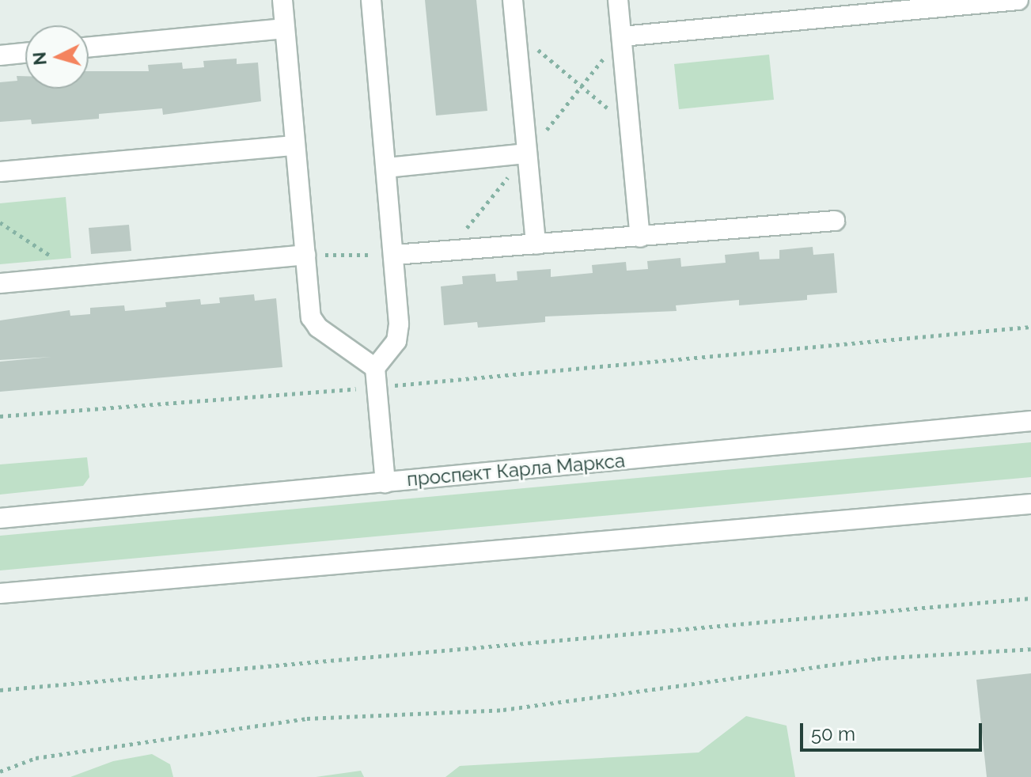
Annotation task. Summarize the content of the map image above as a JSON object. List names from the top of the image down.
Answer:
{
  "streets": {
    "street": ["проспект Карла Маркса"]
  },
  "scale_bar": "50 m",
  "north": "left"
}
